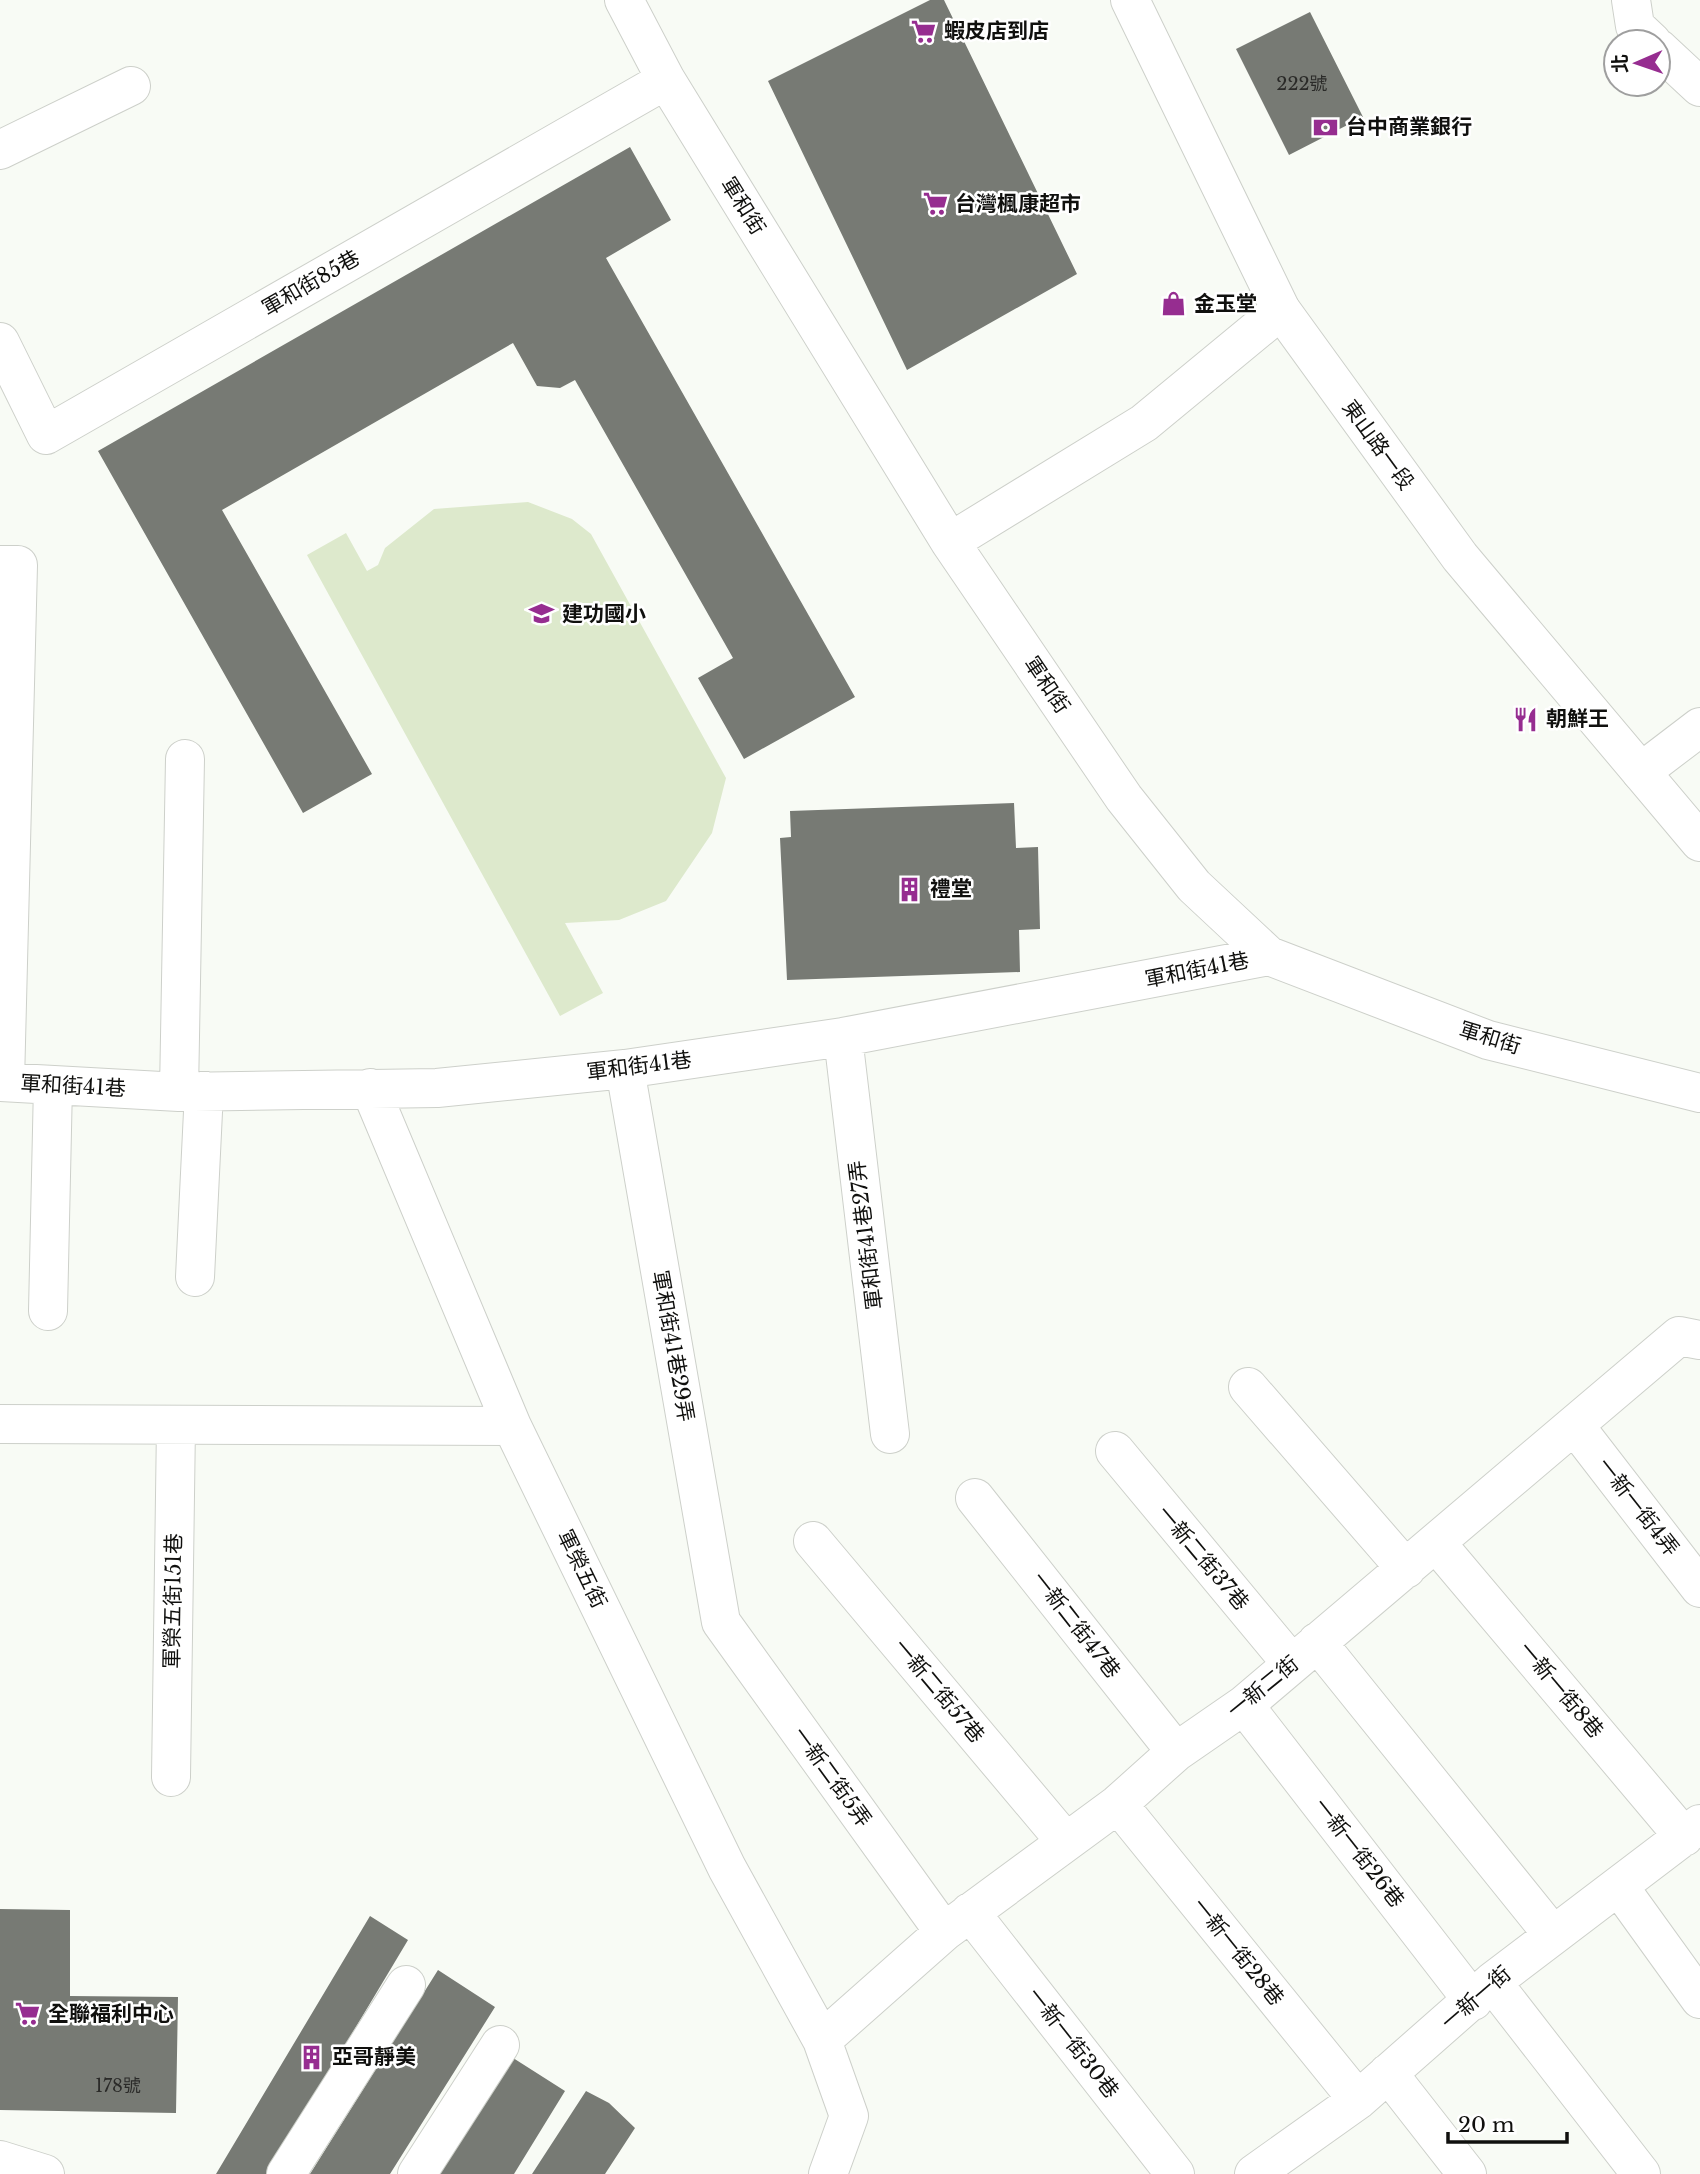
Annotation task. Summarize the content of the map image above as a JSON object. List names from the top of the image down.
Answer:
{
  "streets": {
    "street": [
      "軍和街",
      "軍和街85巷",
      "東山路一段",
      "軍和街41巷",
      "軍和街41巷27弄",
      "軍和街41巷29弄",
      "一新一街4弄",
      "一新二街37巷",
      "軍榮五街",
      "軍榮五街151巷",
      "一新二街47巷",
      "一新二街",
      "一新一街8巷",
      "一新二街57巷",
      "一新二街5弄",
      "一新一街26巷",
      "一新一街28巷",
      "一新一街",
      "一新一街30巷"
    ]
  },
  "crossings": [
    ["軍和街", "軍和街85巷"],
    ["軍和街", "軍和街41巷"],
    ["軍和街41巷", "軍和街41巷27弄"],
    ["軍和街41巷", "軍和街41巷29弄"],
    ["軍和街41巷", "軍榮五街"],
    ["軍和街41巷29弄", "一新二街5弄"],
    ["一新一街4弄", "一新二街"],
    ["一新二街37巷", "一新二街"],
    ["一新二街37巷", "一新一街"],
    ["軍榮五街", "一新二街"],
    ["一新二街47巷", "一新二街"],
    ["一新二街", "一新一街8巷"],
    ["一新二街", "一新二街57巷"],
    ["一新二街", "一新二街5弄"],
    ["一新二街", "一新一街26巷"],
    ["一新二街", "一新一街28巷"],
    ["一新二街", "一新一街30巷"],
    ["一新一街8巷", "一新一街"],
    ["一新二街5弄", "一新一街30巷"],
    ["一新一街26巷", "一新一街"],
    ["一新一街28巷", "一新一街"]
  ],
  "places": {
    "supermarket": ["蝦皮店到店", "台灣楓康超市", "全聯福利中心"],
    "bank": ["台中商業銀行"],
    "shop": ["金玉堂"],
    "school or university": ["建功國小"],
    "restaurant": ["朝鮮王"],
    "building": ["禮堂", "亞哥靜美"]
  },
  "house_numbers": ["222號", "178號"],
  "scale_bar": "20 m",
  "north": "left"
}
